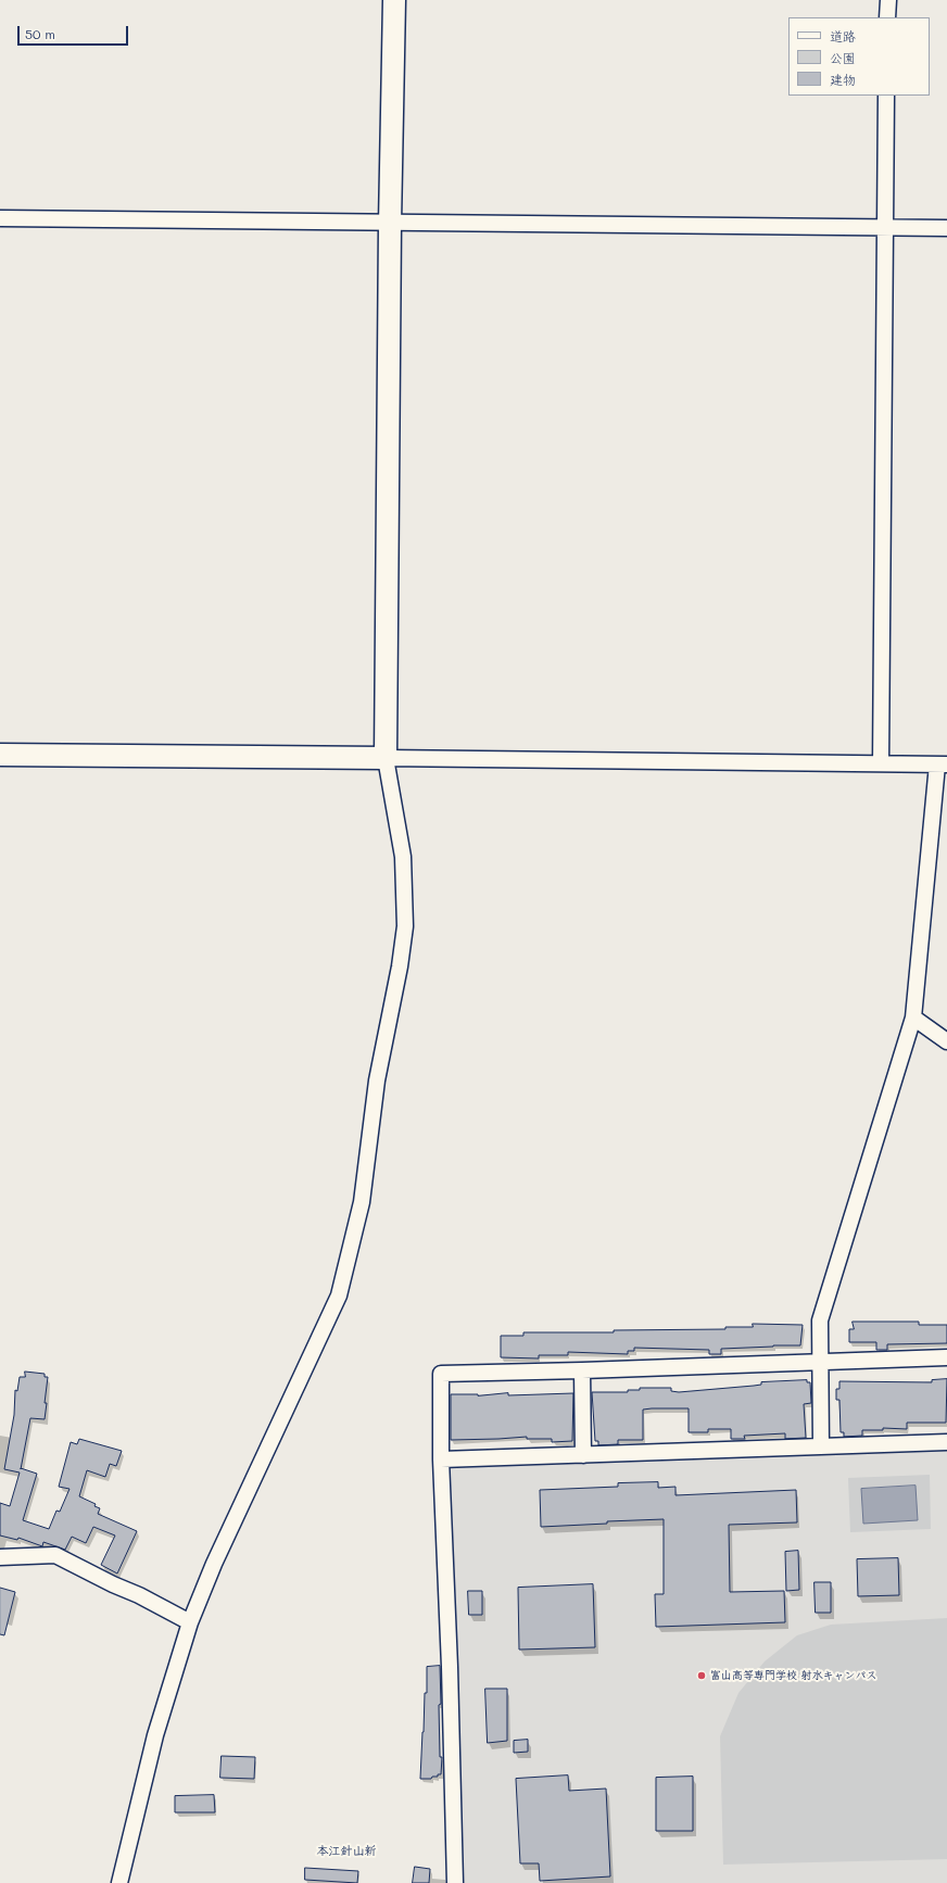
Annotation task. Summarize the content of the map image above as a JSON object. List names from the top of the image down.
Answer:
{
  "districts": ["本江針山新"],
  "places": ["富山高等専門学校 射水キャンパス"],
  "legend": ["道路", "公園", "建物"],
  "scale_bar": "50 m"
}
